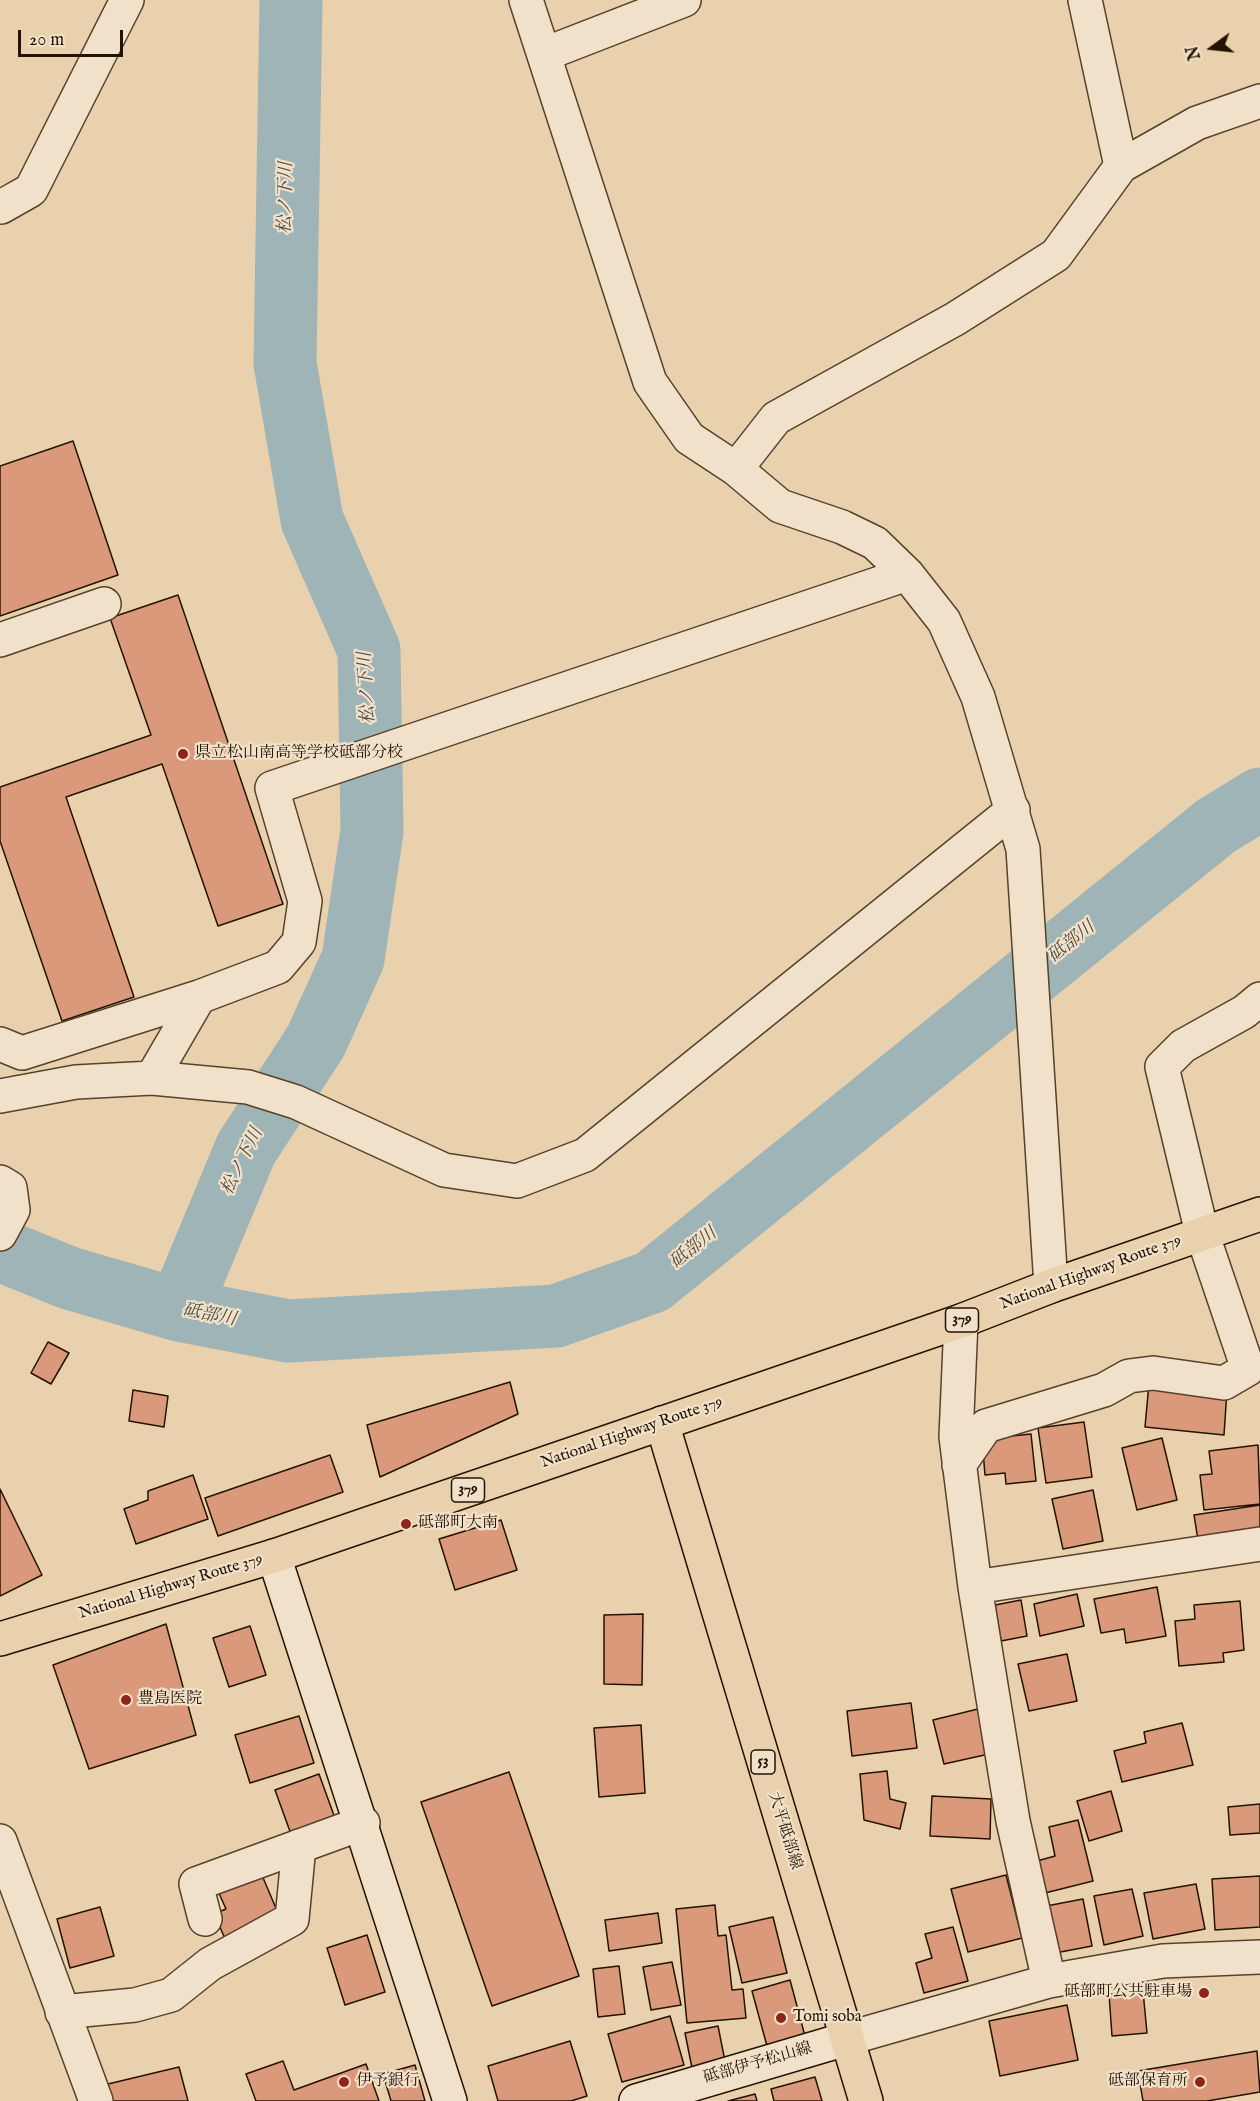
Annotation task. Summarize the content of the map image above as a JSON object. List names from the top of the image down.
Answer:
{
  "streets": {
    "main road": [
      "National Highway Route 379",
      "379",
      "53",
      "大平砥部線"
    ],
    "street": ["砥部伊予松山線"]
  },
  "crossings": [
    ["National Highway Route 379", "大平砥部線"],
    ["大平砥部線", "砥部伊予松山線"]
  ],
  "water": ["松ノ下川", "砥部川"],
  "places": [
    "県立松山南高等学校砥部分校",
    "砥部町大南",
    "豊島医院",
    "砥部町公共駐車場",
    "Tomi soba",
    "伊予銀行",
    "砥部保育所"
  ],
  "scale_bar": "20 m",
  "north": "left"
}
